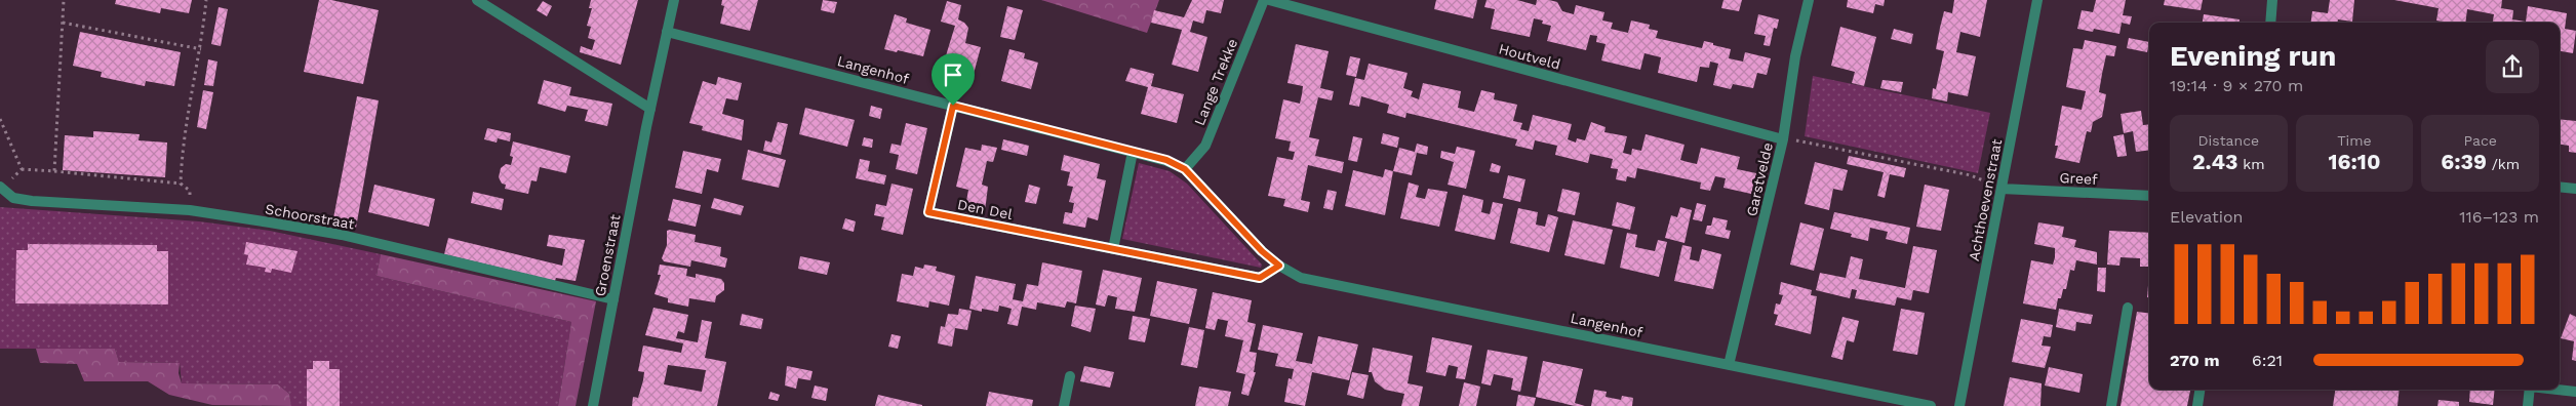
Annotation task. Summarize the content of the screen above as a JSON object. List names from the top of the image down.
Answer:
{
  "streets": {
    "street": [
      "Houtveld",
      "Langenhof",
      "Lange Trekke",
      "Greef",
      "Garstvelde",
      "Achthoevenstraat",
      "Den Del",
      "Schoorstraat",
      "Groenstraat"
    ]
  },
  "crossings": [
    ["Houtveld", "Garstvelde"],
    ["Langenhof", "Lange Trekke"],
    ["Langenhof", "Garstvelde"],
    ["Langenhof", "Den Del"],
    ["Langenhof", "Groenstraat"],
    ["Greef", "Achthoevenstraat"],
    ["Schoorstraat", "Groenstraat"]
  ],
  "page": {
    "heading": ["Evening run", "19:14 · 9 × 270 m"],
    "stats": [
      ["Distance", "2.43 km"],
      ["Time", "16:10"],
      ["Pace", "6:39 /km"]
    ],
    "chart": ["Elevation", "116–123 m"],
    "list": [
      {
        "name": "270 m",
        "note": "6:21"
      }
    ]
  }
}
